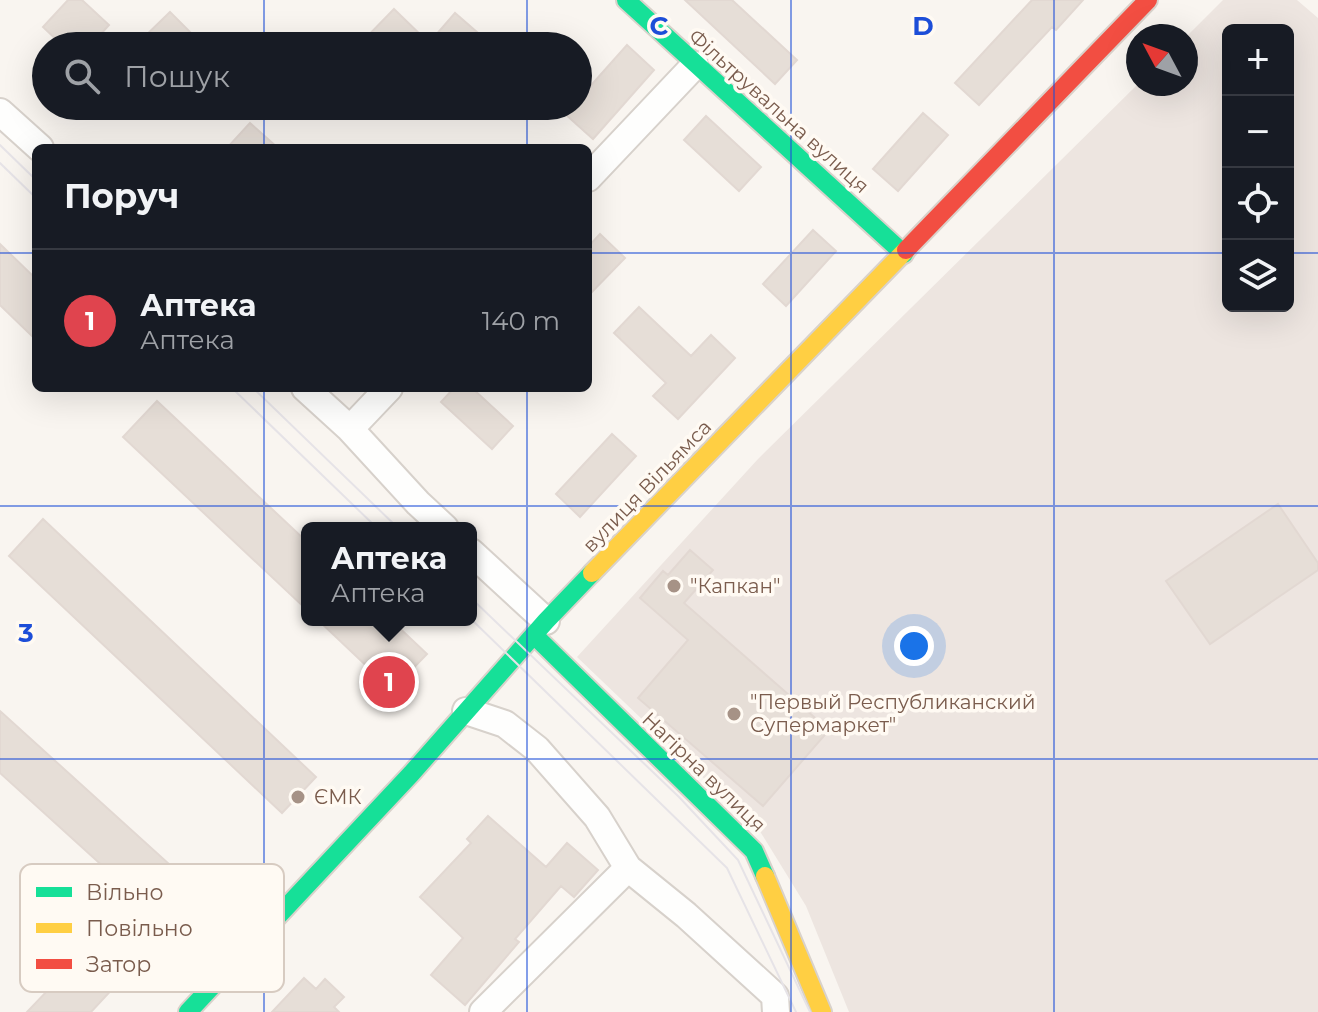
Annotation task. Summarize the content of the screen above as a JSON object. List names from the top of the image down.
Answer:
{
  "streets": {
    "street": ["Фільтрувальна вулиця", "вулиця Вільямса", "Нагірна вулиця"]
  },
  "crossings": [
    ["Фільтрувальна вулиця", "вулиця Вільямса"],
    ["вулиця Вільямса", "Нагірна вулиця"]
  ],
  "places": ["\"Капкан\"", "\"Первый Республиканский Супермаркет\"", "ЄМК"],
  "legend": ["Вільно", "Повільно", "Затор"],
  "north": "top left",
  "page": {
    "map_buttons": ["+", "−"],
    "search": "Пошук",
    "heading": "Поруч",
    "list": [
      {
        "mark": "1",
        "name": "Аптека",
        "note": "Аптека",
        "value": "140 m"
      }
    ],
    "popup": ["Аптека", "Аптека"],
    "pins": "1"
  },
  "grid": {
    "columns": ["C", "D"],
    "rows": ["3"]
  }
}
